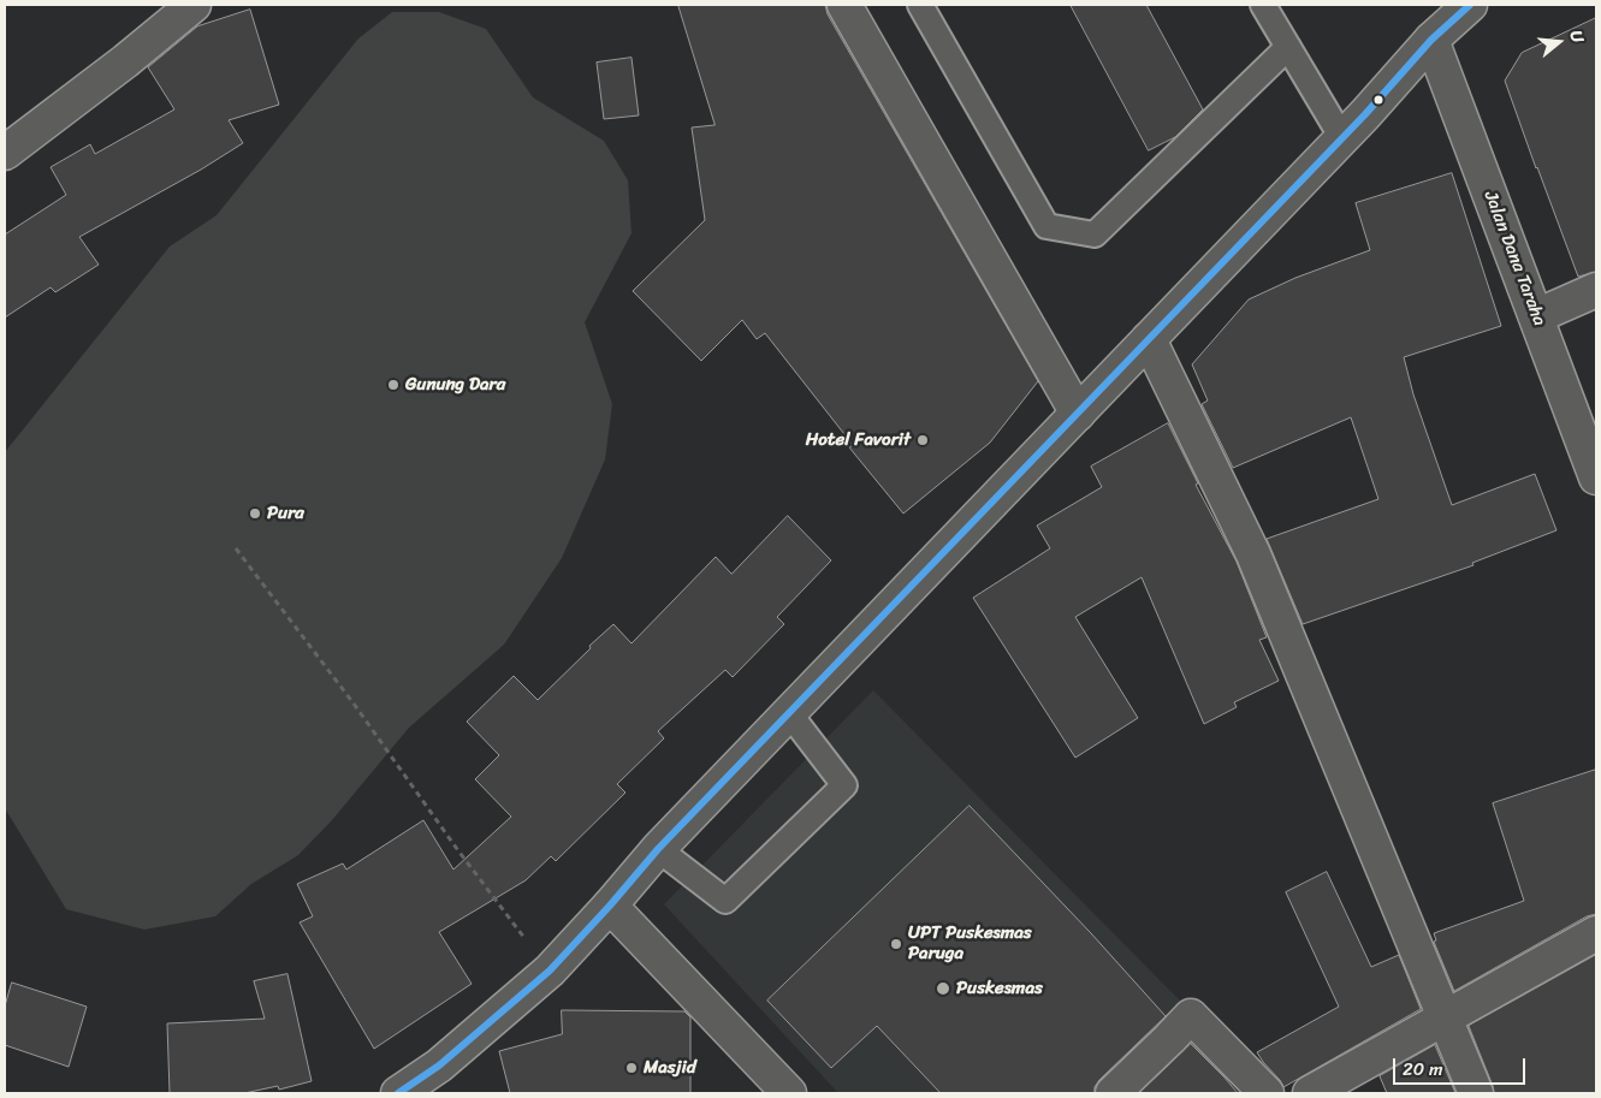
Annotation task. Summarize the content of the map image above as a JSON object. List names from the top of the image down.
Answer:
{
  "streets": {
    "street": ["Jalan Dana Taraha"]
  },
  "places": [
    "Gunung Dara",
    "Hotel Favorit",
    "Pura",
    "UPT Puskesmas Paruga",
    "Puskesmas",
    "Masjid"
  ],
  "scale_bar": "20 m",
  "north": "right"
}
